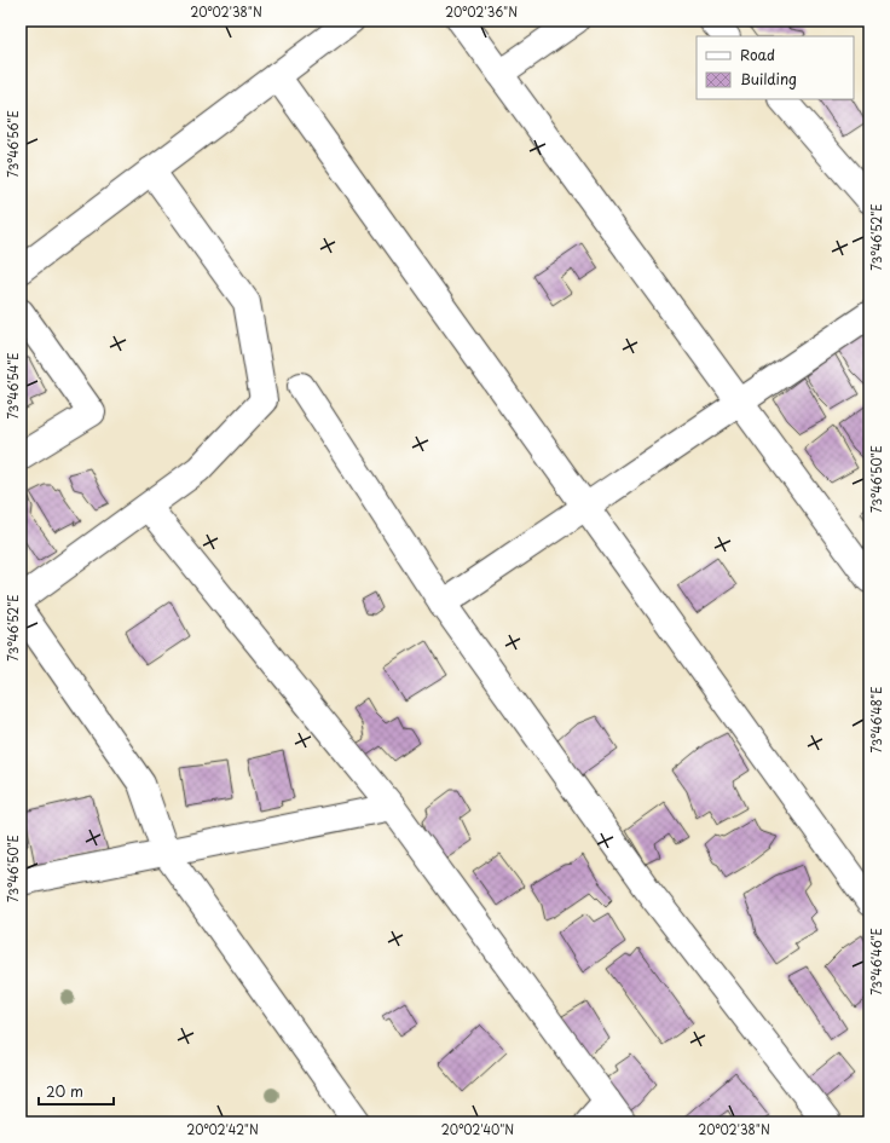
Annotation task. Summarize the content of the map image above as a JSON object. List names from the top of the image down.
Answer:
{
  "legend": ["Road", "Building"],
  "scale_bar": "20 m",
  "coordinates": [
    "20°02'38\"N",
    "20°02'36\"N",
    "73°46'56\"E",
    "73°46'52\"E",
    "73°46'54\"E",
    "73°46'50\"E",
    "73°46'48\"E",
    "73°46'46\"E",
    "20°02'42\"N",
    "20°02'40\"N"
  ]
}
